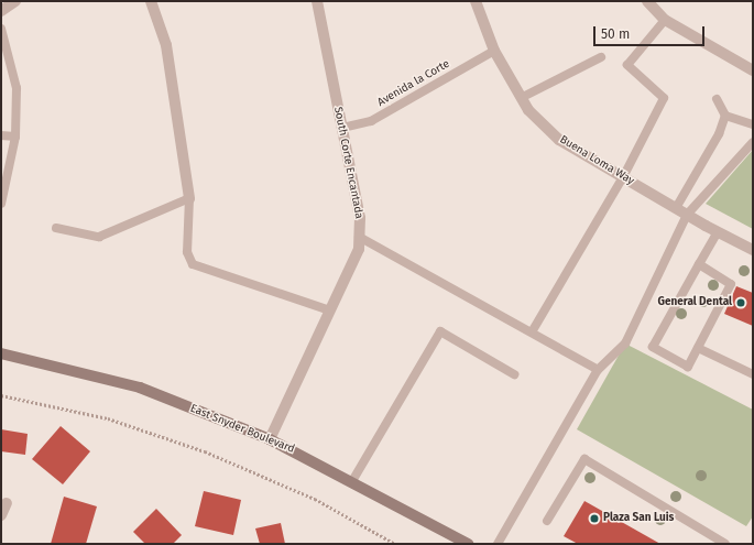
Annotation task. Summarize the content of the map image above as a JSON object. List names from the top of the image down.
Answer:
{
  "streets": {
    "street": ["Buena Loma Way", "South Corte Encantada", "East Snyder Boulevard"],
    "lane": ["Avenida la Corte"]
  },
  "crossings": [
    ["Avenida la Corte", "Buena Loma Way"],
    ["Avenida la Corte", "South Corte Encantada"],
    ["South Corte Encantada", "East Snyder Boulevard"]
  ],
  "places": ["General Dental", "Plaza San Luis"],
  "scale_bar": "50 m"
}
